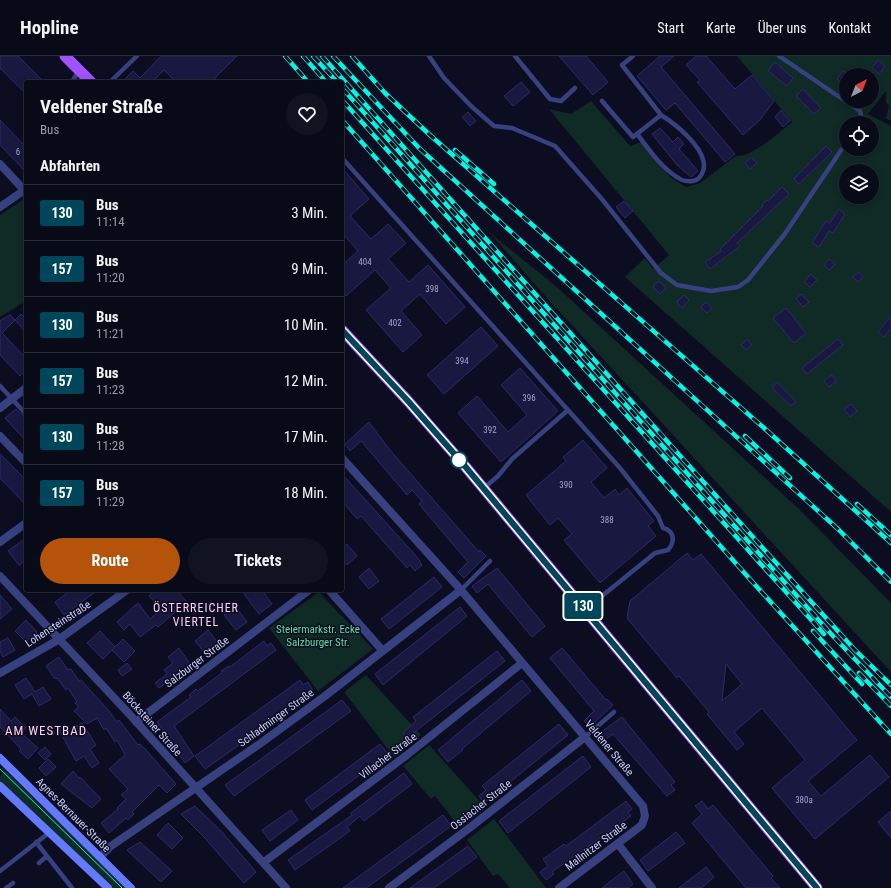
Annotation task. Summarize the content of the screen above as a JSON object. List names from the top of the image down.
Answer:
{
  "streets": {
    "main road": ["Agnes-Bernauer-Straße"],
    "street": [
      "Lohensteinstraße",
      "Salzburger Straße",
      "Schladminger Straße",
      "Böcksteiner Straße",
      "Veldener Straße",
      "Villacher Straße",
      "Ossiacher Straße",
      "Mallnitzer Straße"
    ]
  },
  "crossings": [
    ["Lohensteinstraße", "Böcksteiner Straße"],
    ["Salzburger Straße", "Böcksteiner Straße"],
    ["Schladminger Straße", "Böcksteiner Straße"],
    ["Schladminger Straße", "Veldener Straße"],
    ["Schladminger Straße", "Agnes-Bernauer-Straße"],
    ["Böcksteiner Straße", "Villacher Straße"],
    ["Veldener Straße", "Villacher Straße"],
    ["Veldener Straße", "Ossiacher Straße"],
    ["Veldener Straße", "Mallnitzer Straße"]
  ],
  "districts": ["ÖSTERREICHER VIERTEL", "AM WESTBAD"],
  "parks": ["Steiermarkstr. Ecke Salzburger Str."],
  "lines": ["bus line 130"],
  "house_numbers": [
    "6",
    "404",
    "398",
    "402",
    "394",
    "396",
    "392",
    "390",
    "388",
    "380a"
  ],
  "north": "top right",
  "page": {
    "header": "Hopline",
    "nav": [
      "Start",
      "Karte",
      "Über uns",
      "Kontakt"
    ],
    "on_map": "130",
    "heading": [
      ["Veldener Straße", "Bus"],
      "Abfahrten"
    ],
    "list": [
      {
        "mark": "130",
        "name": "Bus",
        "note": "11:14",
        "value": "3 Min."
      },
      {
        "mark": "157",
        "name": "Bus",
        "note": "11:20",
        "value": "9 Min."
      },
      {
        "mark": "130",
        "name": "Bus",
        "note": "11:21",
        "value": "10 Min."
      },
      {
        "mark": "157",
        "name": "Bus",
        "note": "11:23",
        "value": "12 Min."
      },
      {
        "mark": "130",
        "name": "Bus",
        "note": "11:28",
        "value": "17 Min."
      },
      {
        "mark": "157",
        "name": "Bus",
        "note": "11:29",
        "value": "18 Min."
      }
    ],
    "buttons": ["Route", "Tickets"]
  }
}
